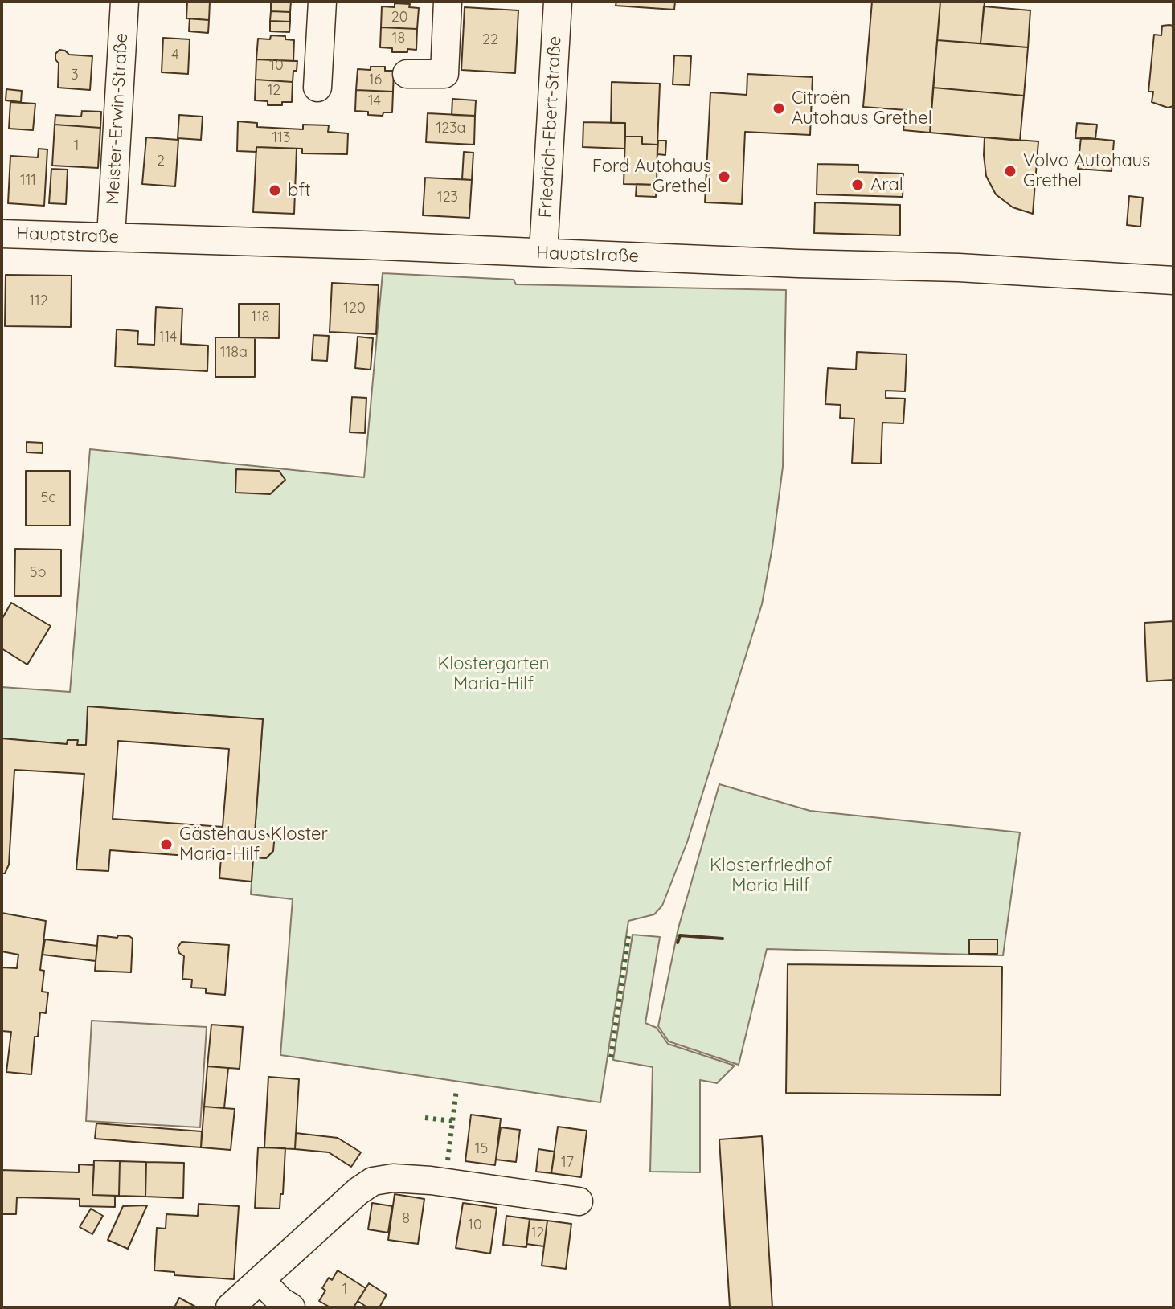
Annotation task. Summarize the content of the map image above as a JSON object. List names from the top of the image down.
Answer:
{
  "streets": {
    "street": ["Meister-Erwin-Straße", "Friedrich-Ebert-Straße", "Hauptstraße"]
  },
  "crossings": [
    ["Meister-Erwin-Straße", "Hauptstraße"],
    ["Friedrich-Ebert-Straße", "Hauptstraße"]
  ],
  "parks": ["Klostergarten Maria-Hilf", "Klosterfriedhof Maria Hilf"],
  "places": [
    "Citroën Autohaus Grethel",
    "Volvo Autohaus Grethel",
    "Ford Autohaus Grethel",
    "Aral",
    "bft",
    "Gästehaus Kloster Maria-Hilf"
  ],
  "house_numbers": [
    "20",
    "18",
    "22",
    "4",
    "10",
    "3",
    "16",
    "12",
    "14",
    "123a",
    "113",
    "1",
    "2",
    "111",
    "123",
    "112",
    "120",
    "118",
    "114",
    "118a",
    "5c",
    "5b",
    "15",
    "17",
    "8",
    "10",
    "12",
    "1"
  ]
}
